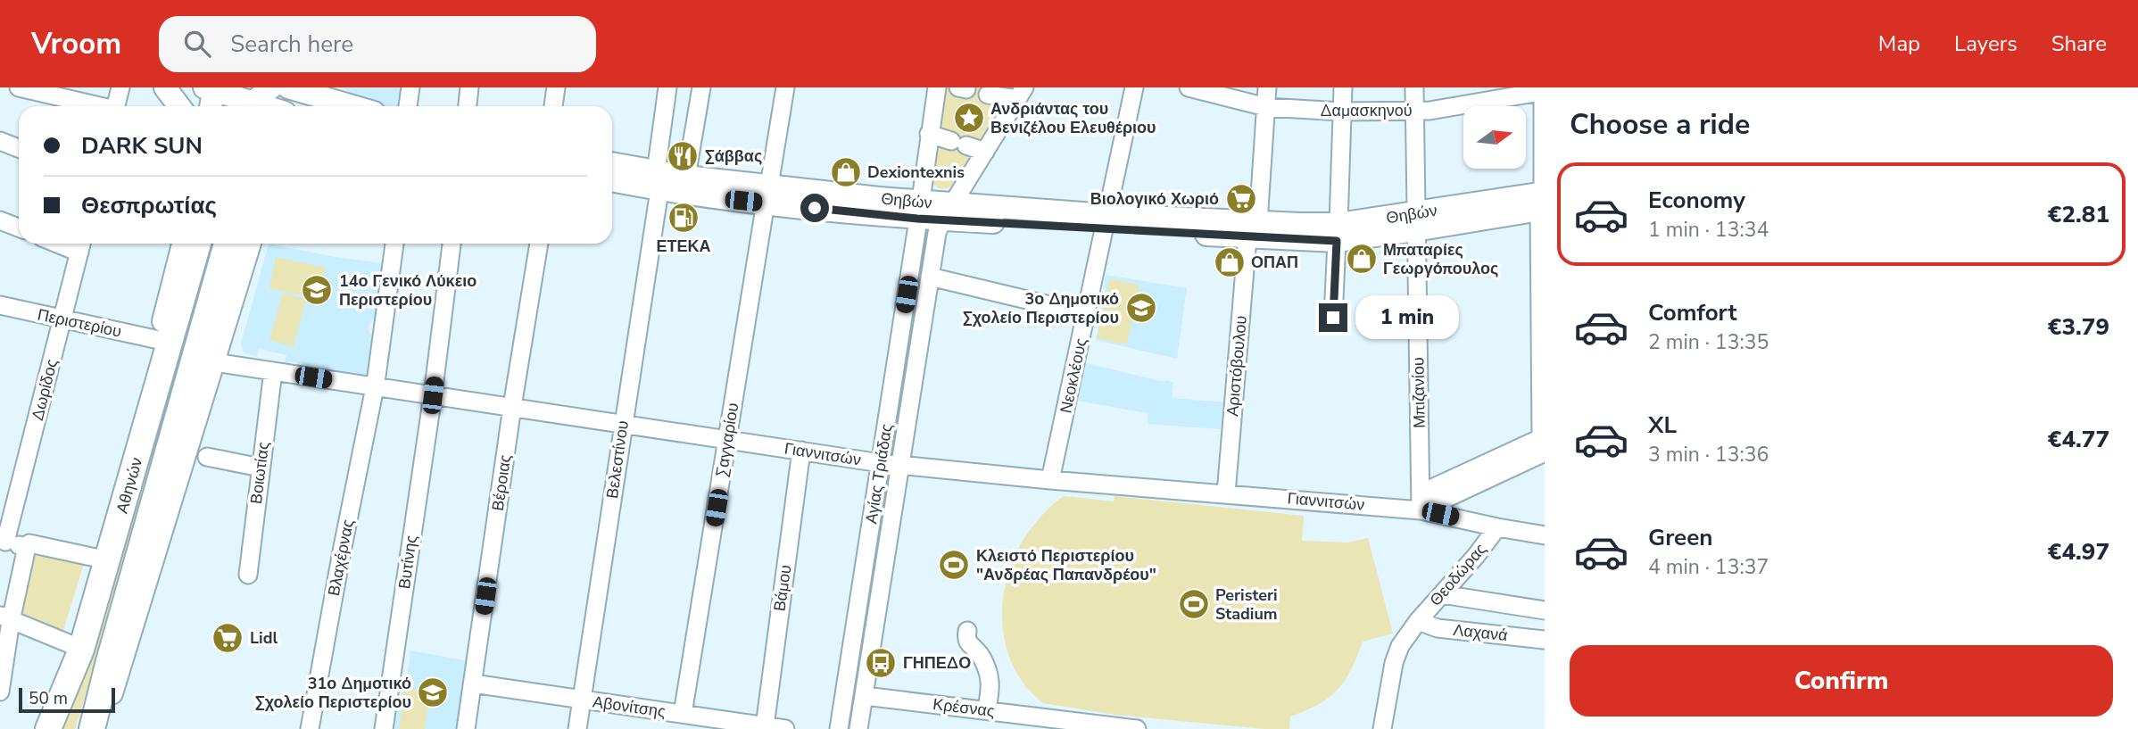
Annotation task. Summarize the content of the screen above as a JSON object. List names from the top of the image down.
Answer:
{
  "streets": {
    "highway": ["Αθηνών"],
    "main road": ["Θηβών"],
    "street": [
      "Δαμασκηνού",
      "Περιστερίου",
      "Αριστόβουλου",
      "Νεοκλέους",
      "Δωρίδος",
      "Μπιζανίου",
      "Σαγγαρίου",
      "Γιαννιτσών",
      "Βελεστίνου",
      "Βοιωτίας",
      "Αγίας Τριάδας",
      "Βέροιας",
      "Βλαχέρνας",
      "Βυτίνης",
      "Θεοδώρας",
      "Βάμου",
      "Λαχανά",
      "Αβονίτσης",
      "Κρέσνας"
    ]
  },
  "crossings": [
    ["Δαμασκηνού", "Αριστόβουλου"],
    ["Δαμασκηνού", "Μπιζανίου"],
    ["Θηβών", "Αριστόβουλου"],
    ["Θηβών", "Νεοκλέους"],
    ["Θηβών", "Μπιζανίου"],
    ["Θηβών", "Σαγγαρίου"],
    ["Θηβών", "Βελεστίνου"],
    ["Θηβών", "Αγίας Τριάδας"],
    ["Περιστερίου", "Δωρίδος"],
    ["Περιστερίου", "Αθηνών"],
    ["Αριστόβουλου", "Γιαννιτσών"],
    ["Νεοκλέους", "Γιαννιτσών"],
    ["Μπιζανίου", "Γιαννιτσών"],
    ["Σαγγαρίου", "Γιαννιτσών"],
    ["Σαγγαρίου", "Αβονίτσης"],
    ["Γιαννιτσών", "Βελεστίνου"],
    ["Γιαννιτσών", "Βοιωτίας"],
    ["Γιαννιτσών", "Αγίας Τριάδας"],
    ["Γιαννιτσών", "Βέροιας"],
    ["Γιαννιτσών", "Αθηνών"],
    ["Γιαννιτσών", "Βλαχέρνας"],
    ["Γιαννιτσών", "Βυτίνης"],
    ["Γιαννιτσών", "Θεοδώρας"],
    ["Γιαννιτσών", "Βάμου"],
    ["Βελεστίνου", "Αβονίτσης"],
    ["Αγίας Τριάδας", "Κρέσνας"],
    ["Βέροιας", "Αβονίτσης"],
    ["Θεοδώρας", "Λαχανά"],
    ["Βάμου", "Αβονίτσης"]
  ],
  "places": {
    "place": ["Ανδριάντας του Βενιζέλου Ελευθέριου"],
    "restaurant": ["Σάββας"],
    "shop": ["Dexiontexnis", "Μπαταρίες Γεωργόπουλος", "ΟΠΑΠ"],
    "supermarket": ["Βιολογικό Χωριό", "Lidl"],
    "fuel station": ["ΕΤΕΚΑ"],
    "school or university": ["14ο Γενικό Λύκειο Περιστερίου", "3ο Δημοτικό Σχολείο Περιστερίου", "31ο Δημοτικό Σχολείο Περιστερίου"],
    "sports": ["Κλειστό Περιστερίου \"Ανδρέας Παπανδρέου\"", "Peristeri Stadium"],
    "bus stop": ["ΓΗΠΕΔΟ"]
  },
  "scale_bar": "50 m",
  "north": "right",
  "page": {
    "header": "Vroom",
    "search": "Search here",
    "nav": ["Map", "Layers", "Share"],
    "heading": "Choose a ride",
    "banner": ["DARK SUN", "Θεσπρωτίας"],
    "list": [
      {
        "name": "Economy",
        "note": "1 min · 13:34",
        "value": "€2.81"
      },
      {
        "name": "Comfort",
        "note": "2 min · 13:35",
        "value": "€3.79"
      },
      {
        "name": "XL",
        "note": "3 min · 13:36",
        "value": "€4.77"
      },
      {
        "name": "Green",
        "note": "4 min · 13:37",
        "value": "€4.97"
      }
    ],
    "bubble": "1 min",
    "buttons": "Confirm",
    "scale": "50 m"
  }
}
